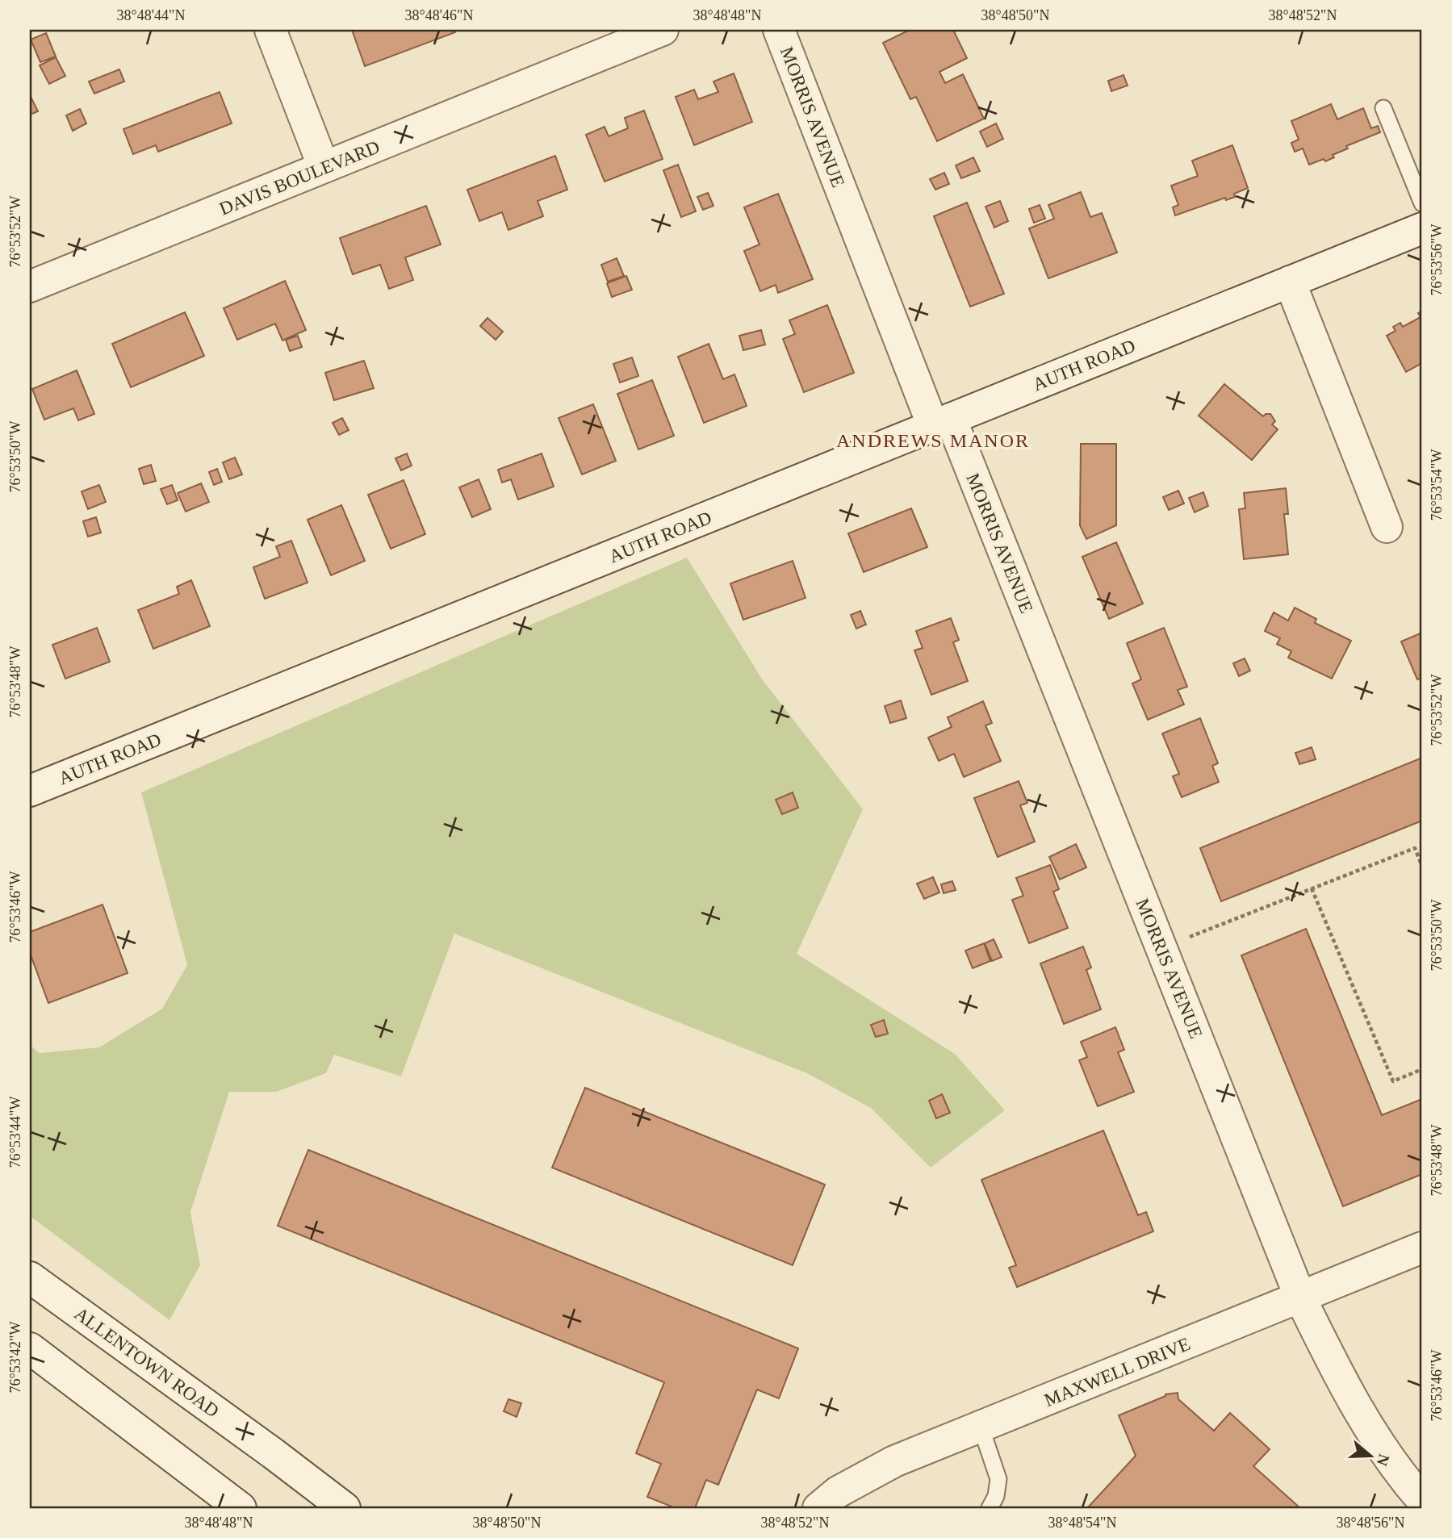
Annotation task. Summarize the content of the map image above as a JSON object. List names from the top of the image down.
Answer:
{
  "streets": {
    "street": [
      "MORRIS AVENUE",
      "DAVIS BOULEVARD",
      "AUTH ROAD",
      "ALLENTOWN ROAD",
      "MAXWELL DRIVE"
    ]
  },
  "crossings": [
    ["MORRIS AVENUE", "AUTH ROAD"],
    ["MORRIS AVENUE", "MAXWELL DRIVE"]
  ],
  "districts": ["ANDREWS MANOR"],
  "north": "right",
  "coordinates": [
    "38°48'44\"N",
    "38°48'46\"N",
    "38°48'48\"N",
    "38°48'50\"N",
    "38°48'52\"N",
    "76°53'52\"W",
    "76°53'56\"W",
    "76°53'50\"W",
    "76°53'54\"W",
    "76°53'48\"W",
    "76°53'46\"W",
    "76°53'44\"W",
    "76°53'42\"W",
    "38°48'54\"N",
    "38°48'56\"N"
  ]
}
